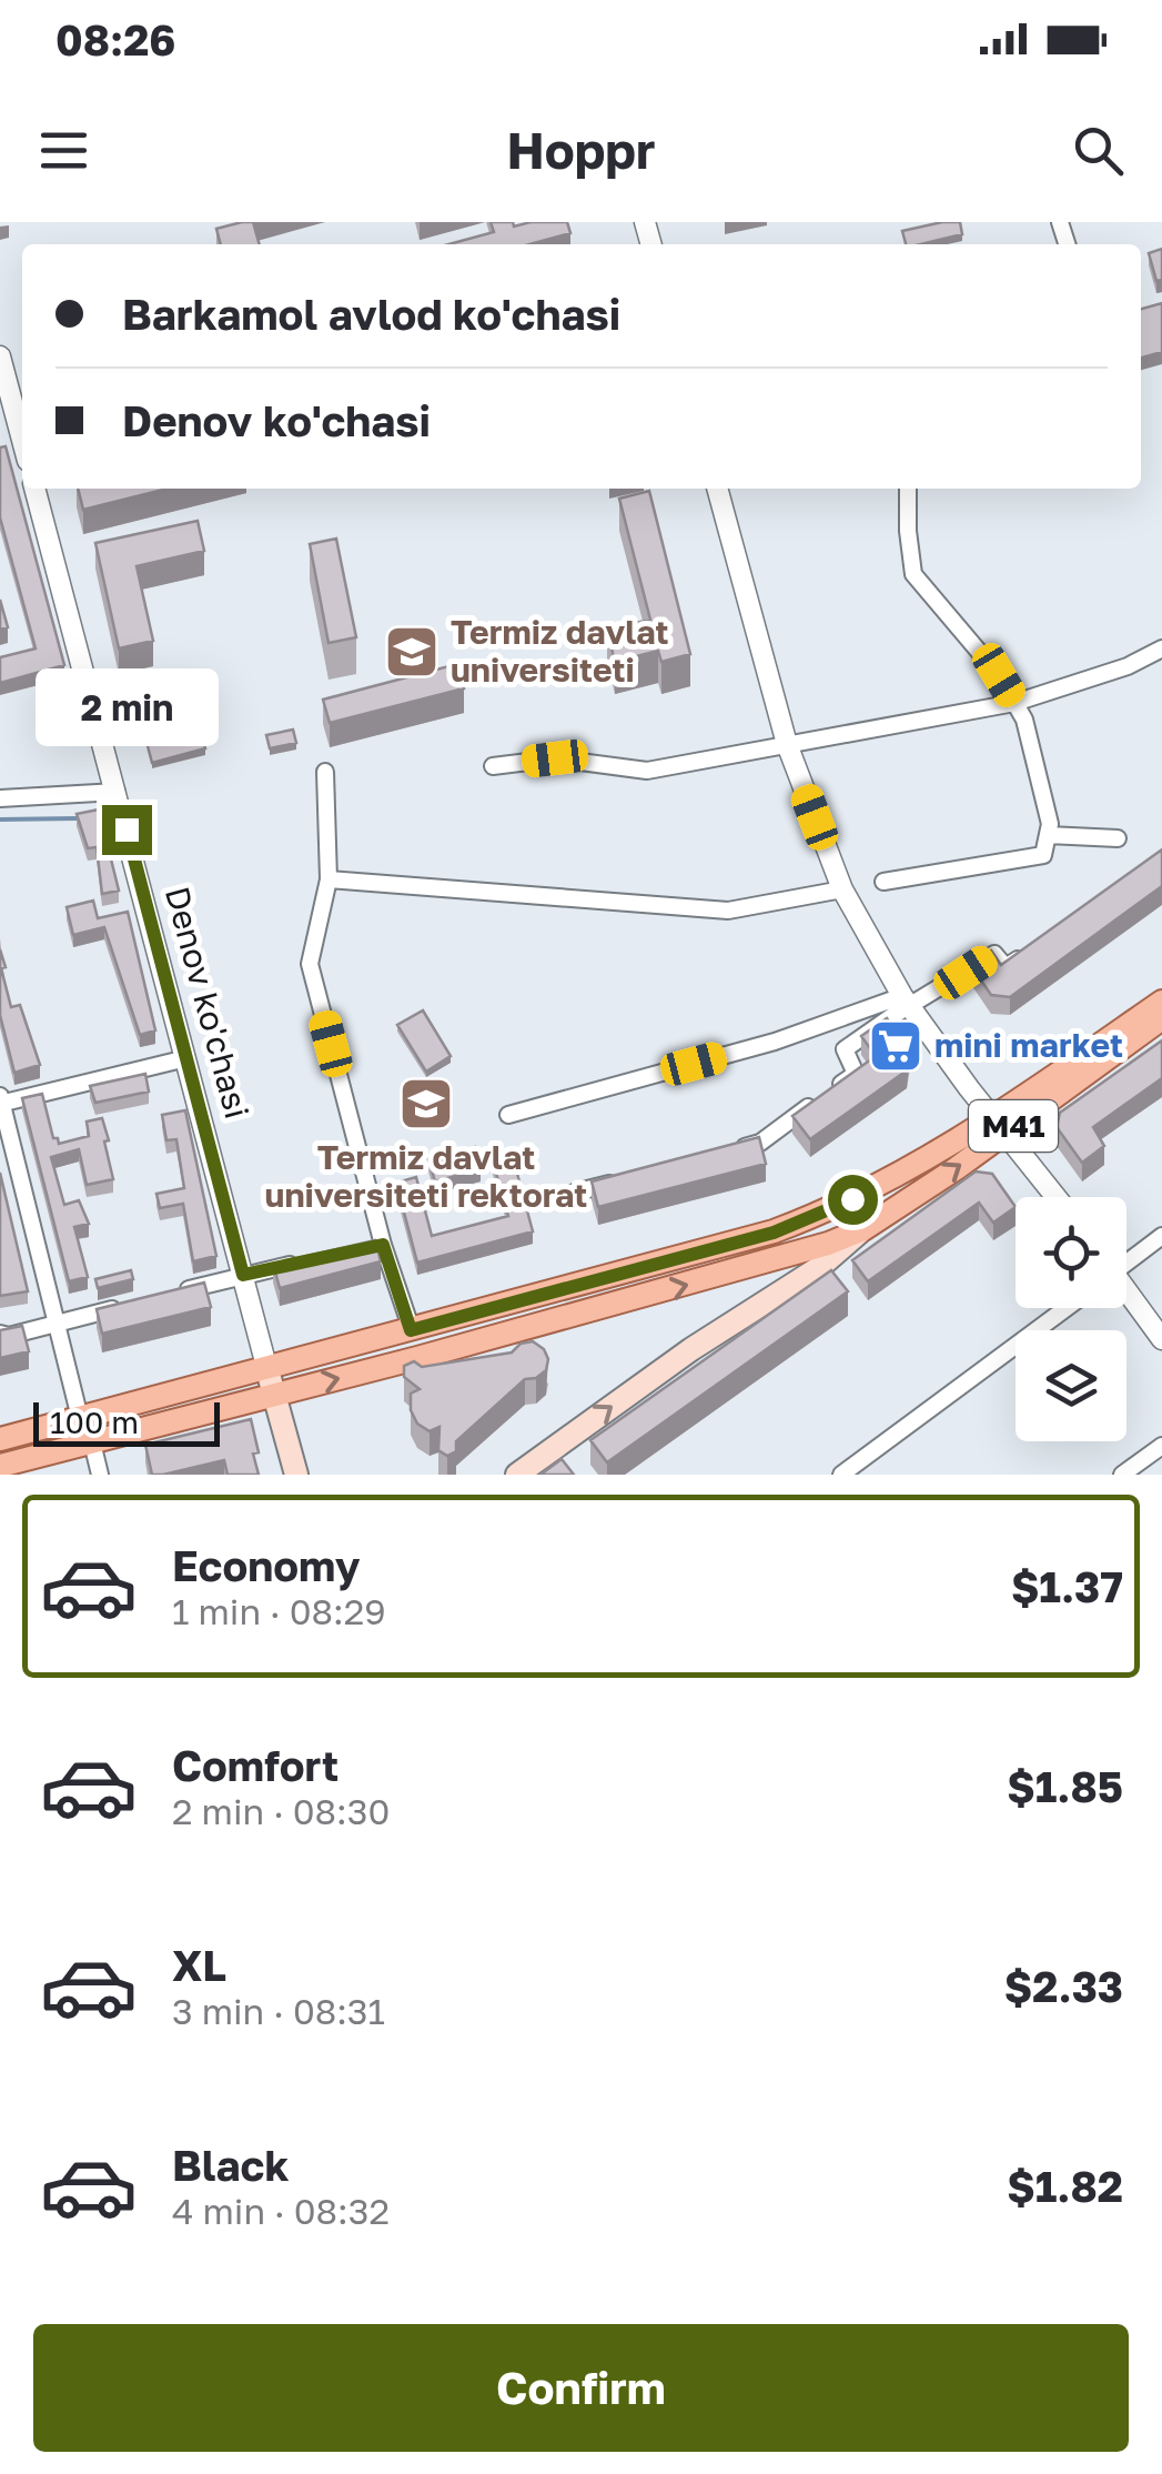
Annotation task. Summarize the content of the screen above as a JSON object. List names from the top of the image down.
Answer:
{
  "streets": {
    "main road": ["Denov ko'chasi", "M41"]
  },
  "crossings": [
    ["Denov ko'chasi", "M41"]
  ],
  "places": {
    "school or university": ["Termiz davlat universiteti", "Termiz davlat universiteti rektorat"],
    "supermarket": ["mini market"]
  },
  "scale_bar": "100 m",
  "page": {
    "status": "08:26",
    "header": "Hoppr",
    "banner": ["Barkamol avlod ko'chasi", "Denov ko'chasi"],
    "bubble": "2 min",
    "scale": "100 m",
    "list": [
      {
        "name": "Economy",
        "note": "1 min · 08:29",
        "value": "$1.37"
      },
      {
        "name": "Comfort",
        "note": "2 min · 08:30",
        "value": "$1.85"
      },
      {
        "name": "XL",
        "note": "3 min · 08:31",
        "value": "$2.33"
      },
      {
        "name": "Black",
        "note": "4 min · 08:32",
        "value": "$1.82"
      }
    ],
    "buttons": "Confirm"
  }
}
